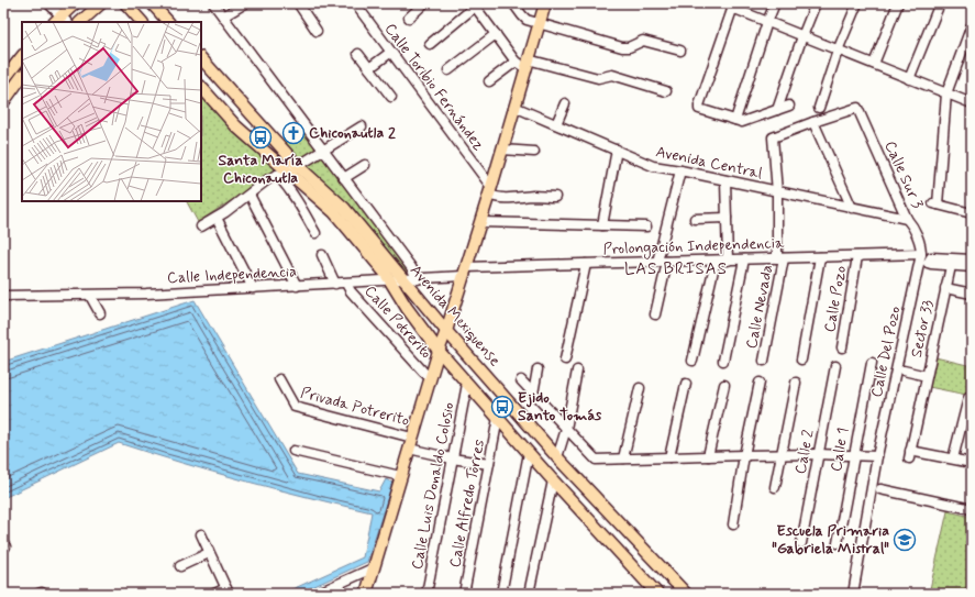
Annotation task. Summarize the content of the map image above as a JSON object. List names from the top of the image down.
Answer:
{
  "streets": {
    "main road": ["Avenida Mexiquense"],
    "street": [
      "Calle Toribio Fernández",
      "Avenida Central",
      "Calle Sur 3",
      "Prolongación Independencia",
      "Calle Independencia",
      "Calle Pozo",
      "Calle Nevada",
      "Calle Potrerito",
      "Sector 33",
      "Calle Del Pozo",
      "Privada Potrerito",
      "Calle 1",
      "Calle 2",
      "Calle Luis Donaldo Colosio",
      "Calle Alfredo Torres"
    ]
  },
  "crossings": [
    ["Avenida Central", "Calle Sur 3"],
    ["Avenida Central", "Calle Nevada"],
    ["Calle Sur 3", "Prolongación Independencia"],
    ["Calle Sur 3", "Calle Nevada"],
    ["Calle Sur 3", "Calle Del Pozo"],
    ["Prolongación Independencia", "Calle Independencia"],
    ["Prolongación Independencia", "Calle Pozo"],
    ["Prolongación Independencia", "Calle Nevada"],
    ["Prolongación Independencia", "Calle Del Pozo"],
    ["Calle Independencia", "Avenida Mexiquense"],
    ["Calle Independencia", "Calle Potrerito"],
    ["Avenida Mexiquense", "Calle Luis Donaldo Colosio"],
    ["Avenida Mexiquense", "Calle Alfredo Torres"],
    ["Privada Potrerito", "Calle Luis Donaldo Colosio"],
    ["Privada Potrerito", "Calle Alfredo Torres"]
  ],
  "districts": ["LAS BRISAS"],
  "places": {
    "church": ["Chiconautla 2"],
    "bus stop": ["Santa María Chiconautla", "Ejido Santo Tomás"],
    "school or university": ["Escuela Primaria \"Gabriela Mistral\""]
  }
}
